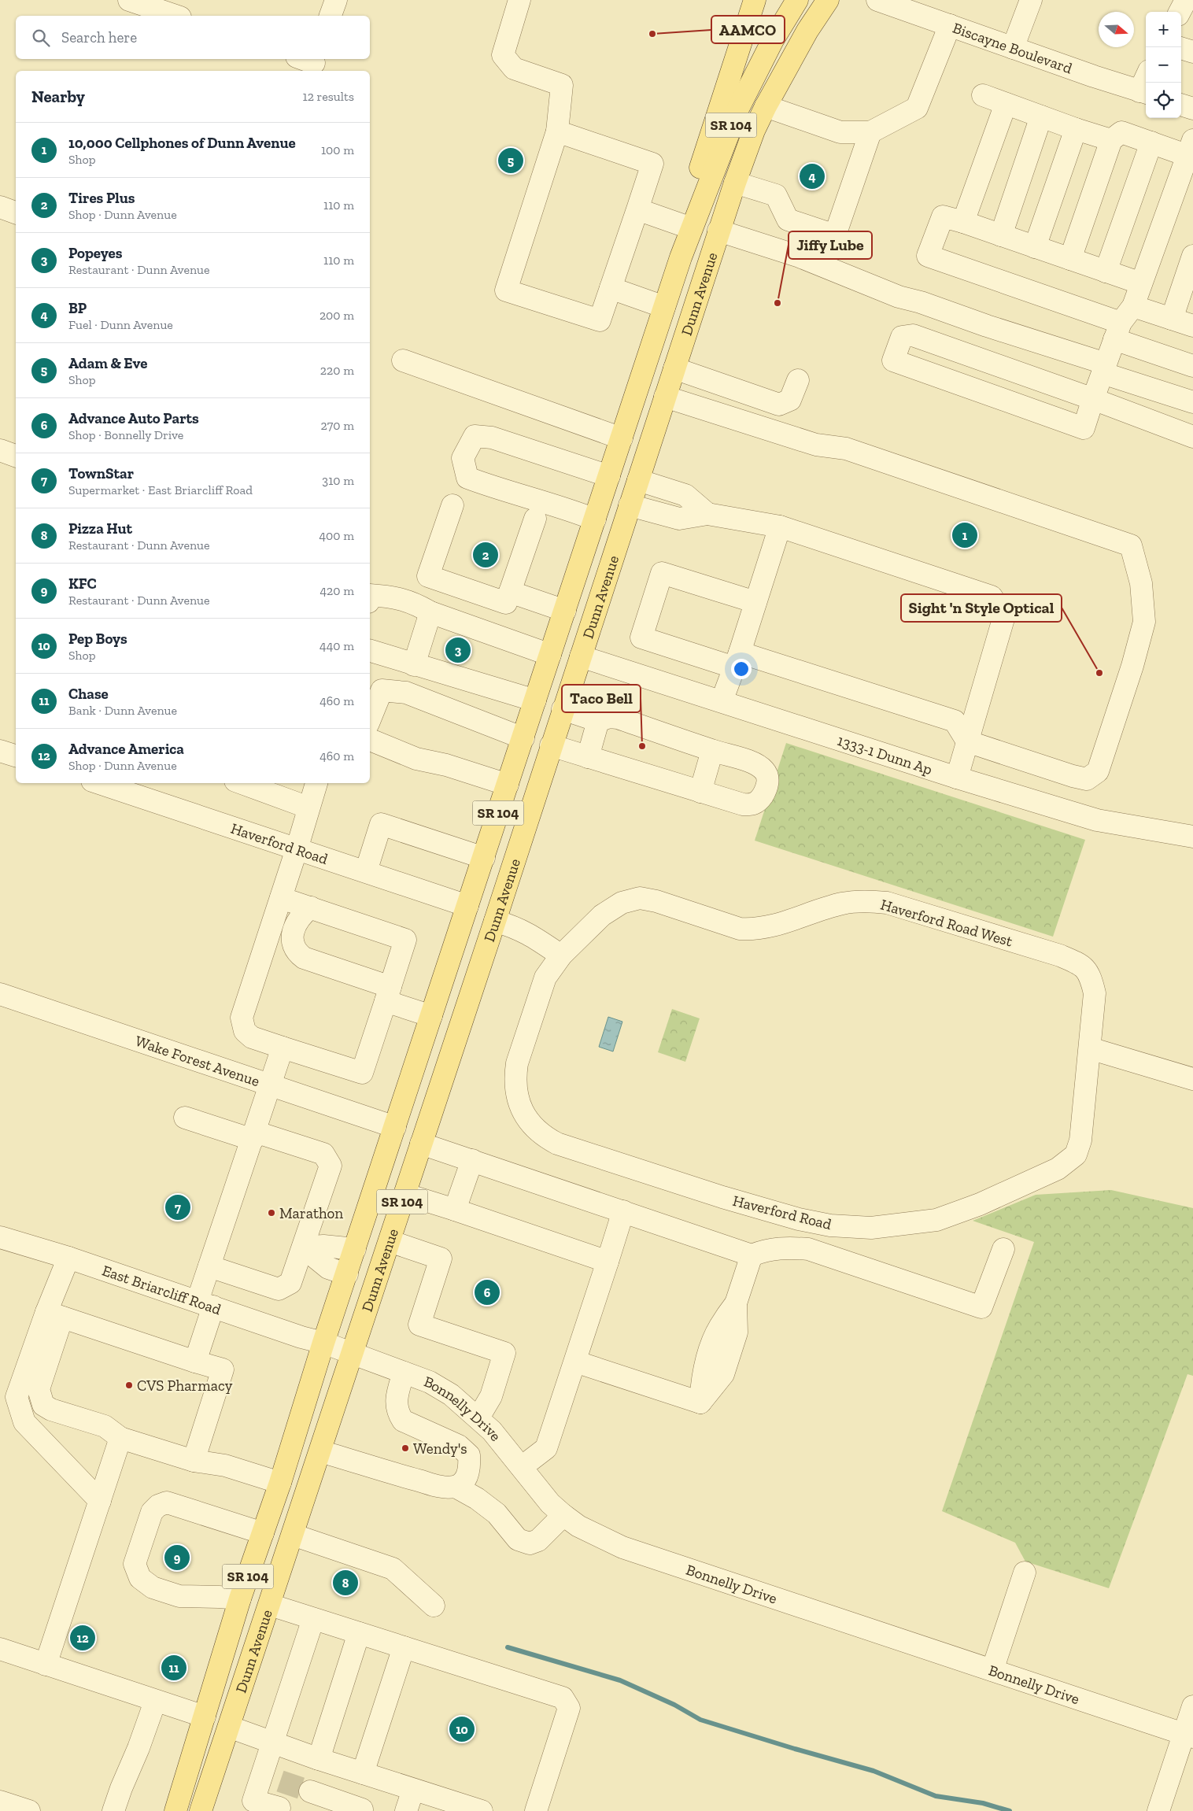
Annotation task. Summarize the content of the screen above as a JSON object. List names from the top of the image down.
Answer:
{
  "streets": {
    "main road": ["SR 104", "Dunn Avenue"],
    "street": [
      "Biscayne Boulevard",
      "1333-1 Dunn Ap",
      "Haverford Road",
      "Haverford Road West",
      "Wake Forest Avenue",
      "East Briarcliff Road",
      "Bonnelly Drive"
    ]
  },
  "crossings": [
    ["Dunn Avenue", "1333-1 Dunn Ap"],
    ["Dunn Avenue", "Haverford Road"],
    ["Dunn Avenue", "Wake Forest Avenue"],
    ["Dunn Avenue", "East Briarcliff Road"],
    ["Dunn Avenue", "Bonnelly Drive"],
    ["Haverford Road", "Haverford Road West"],
    ["East Briarcliff Road", "Bonnelly Drive"]
  ],
  "places": [
    "AAMCO",
    "Jiffy Lube",
    "Sight 'n Style Optical",
    "Taco Bell",
    "Marathon",
    "CVS Pharmacy",
    "Wendy's"
  ],
  "north": "right",
  "page": {
    "map_buttons": ["+", "−"],
    "search": "Search here",
    "heading": ["Nearby", "12 results"],
    "list": [
      {
        "mark": "1",
        "name": "10,000 Cellphones of Dunn Avenue",
        "note": "Shop",
        "value": "100 m"
      },
      {
        "mark": "2",
        "name": "Tires Plus",
        "note": "Shop · Dunn Avenue",
        "value": "110 m"
      },
      {
        "mark": "3",
        "name": "Popeyes",
        "note": "Restaurant · Dunn Avenue",
        "value": "110 m"
      },
      {
        "mark": "4",
        "name": "BP",
        "note": "Fuel · Dunn Avenue",
        "value": "200 m"
      },
      {
        "mark": "5",
        "name": "Adam & Eve",
        "note": "Shop",
        "value": "220 m"
      },
      {
        "mark": "6",
        "name": "Advance Auto Parts",
        "note": "Shop · Bonnelly Drive",
        "value": "270 m"
      },
      {
        "mark": "7",
        "name": "TownStar",
        "note": "Supermarket · East Briarcliff Road",
        "value": "310 m"
      },
      {
        "mark": "8",
        "name": "Pizza Hut",
        "note": "Restaurant · Dunn Avenue",
        "value": "400 m"
      },
      {
        "mark": "9",
        "name": "KFC",
        "note": "Restaurant · Dunn Avenue",
        "value": "420 m"
      },
      {
        "mark": "10",
        "name": "Pep Boys",
        "note": "Shop",
        "value": "440 m"
      },
      {
        "mark": "11",
        "name": "Chase",
        "note": "Bank · Dunn Avenue",
        "value": "460 m"
      },
      {
        "mark": "12",
        "name": "Advance America",
        "note": "Shop · Dunn Avenue",
        "value": "460 m"
      }
    ],
    "pins": [
      "5",
      "4",
      "1",
      "2",
      "3",
      "7",
      "6",
      "9",
      "8",
      "12",
      "11",
      "10"
    ]
  }
}
